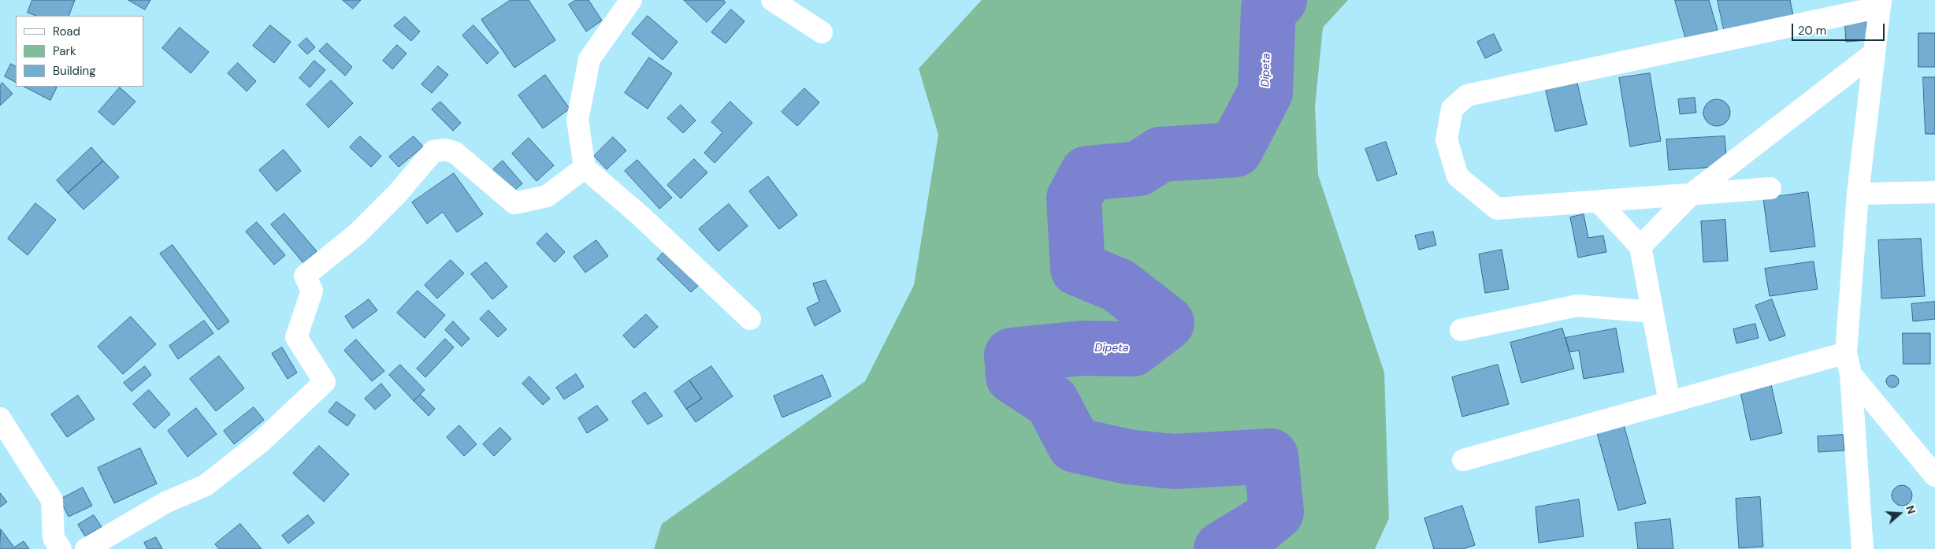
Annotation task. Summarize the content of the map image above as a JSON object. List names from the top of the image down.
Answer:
{
  "water": ["Dipeta"],
  "legend": ["Road", "Park", "Building"],
  "scale_bar": "20 m",
  "north": "right"
}
